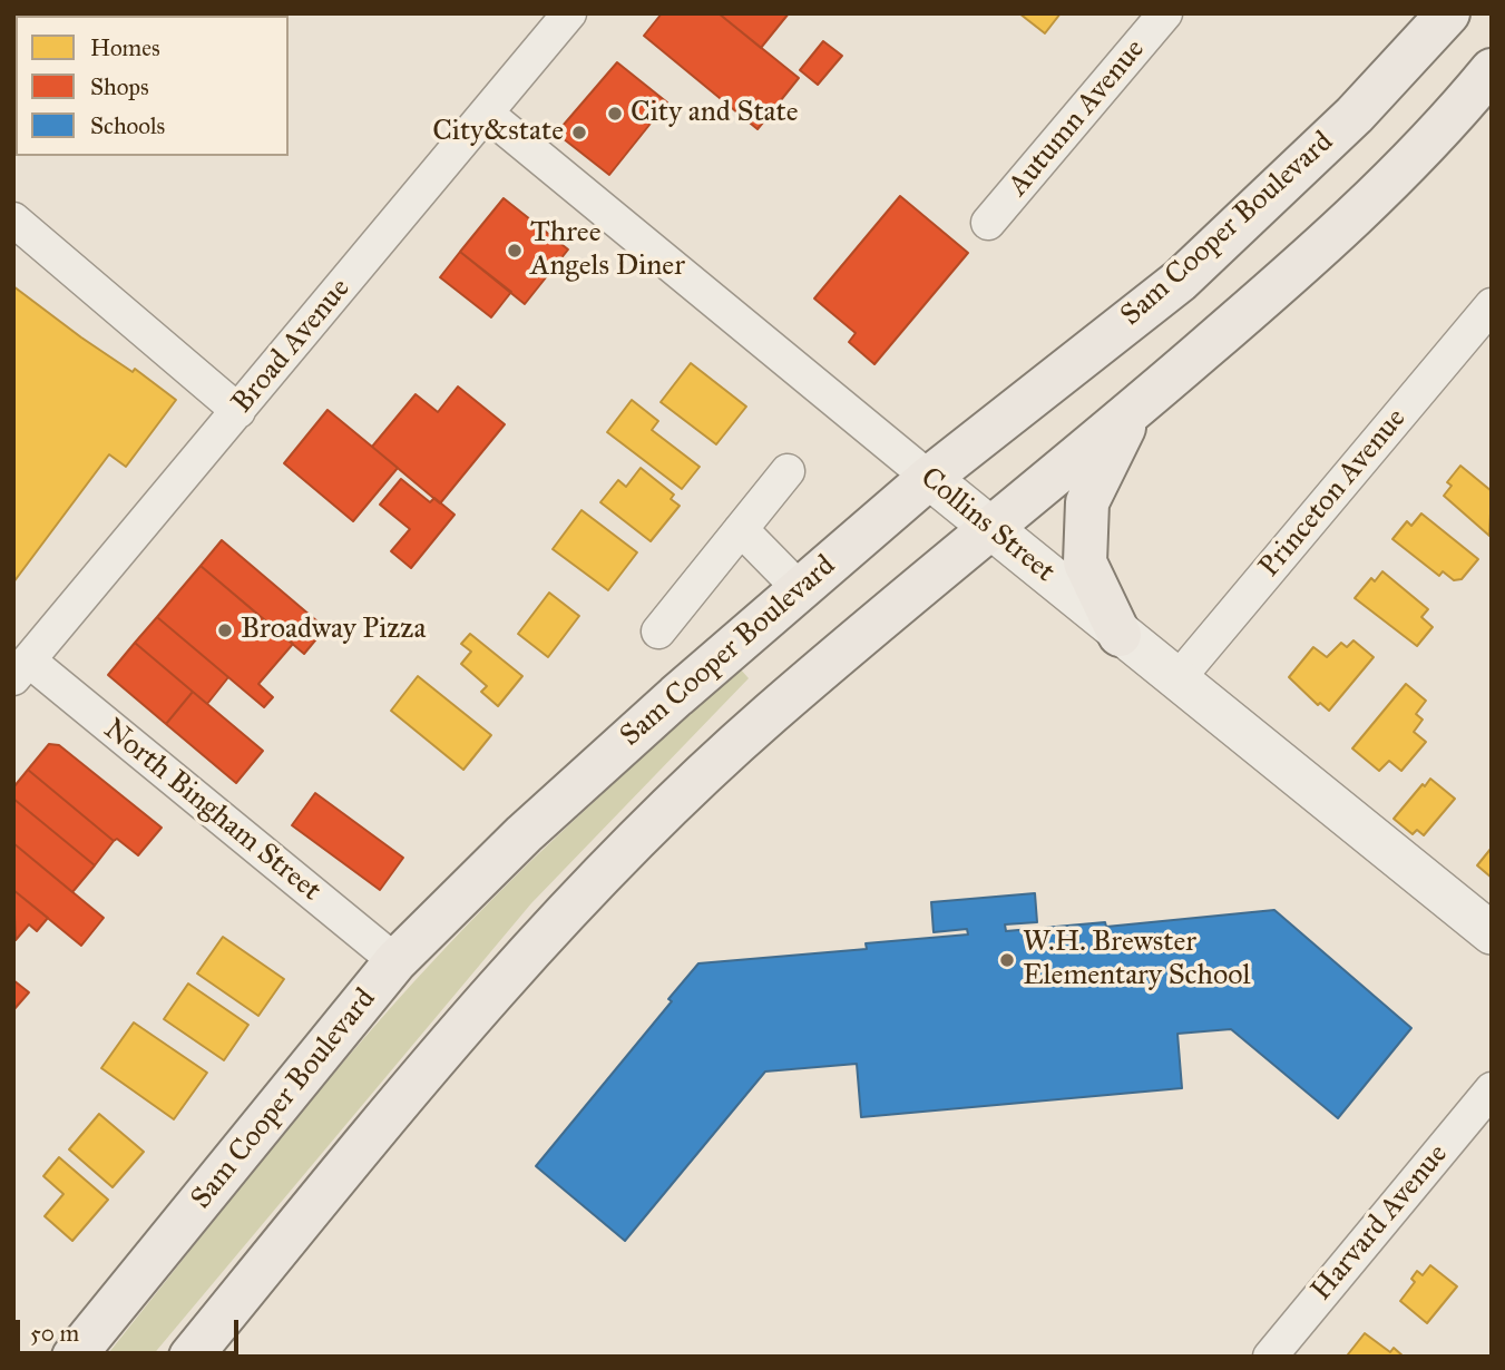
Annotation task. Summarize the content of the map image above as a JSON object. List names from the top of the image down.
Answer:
{
  "streets": {
    "main road": ["Sam Cooper Boulevard"],
    "street": [
      "Autumn Avenue",
      "Broad Avenue",
      "Princeton Avenue",
      "Collins Street",
      "North Bingham Street",
      "Harvard Avenue"
    ]
  },
  "crossings": [
    ["Sam Cooper Boulevard", "Collins Street"],
    ["Sam Cooper Boulevard", "North Bingham Street"],
    ["Broad Avenue", "Collins Street"],
    ["Broad Avenue", "North Bingham Street"],
    ["Princeton Avenue", "Collins Street"]
  ],
  "places": [
    "City and State",
    "City&state",
    "Three Angels Diner",
    "Broadway Pizza",
    "W.H. Brewster Elementary School"
  ],
  "legend": ["Homes", "Shops", "Schools"],
  "scale_bar": "50 m"
}
